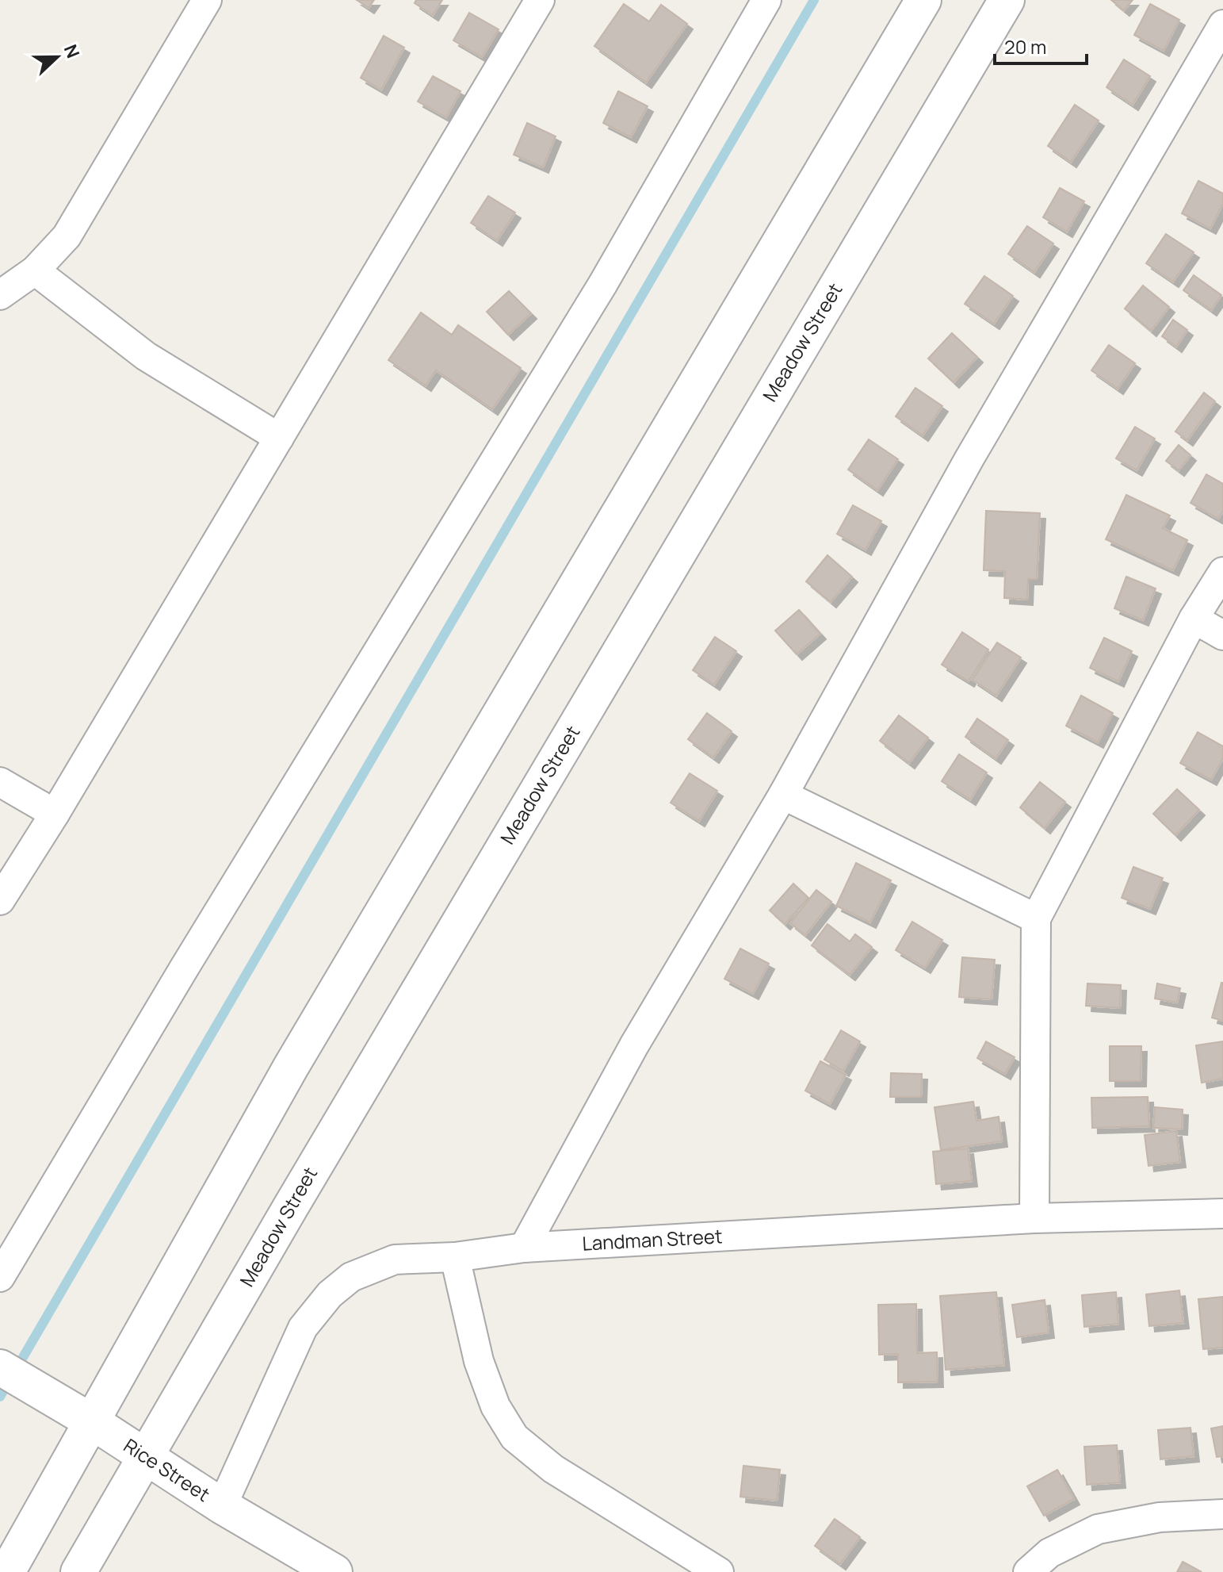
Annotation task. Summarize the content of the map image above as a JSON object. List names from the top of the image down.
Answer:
{
  "streets": {
    "street": ["Meadow Street", "Landman Street", "Rice Street"]
  },
  "crossings": [
    ["Meadow Street", "Rice Street"],
    ["Landman Street", "Rice Street"]
  ],
  "scale_bar": "20 m",
  "north": "right"
}
